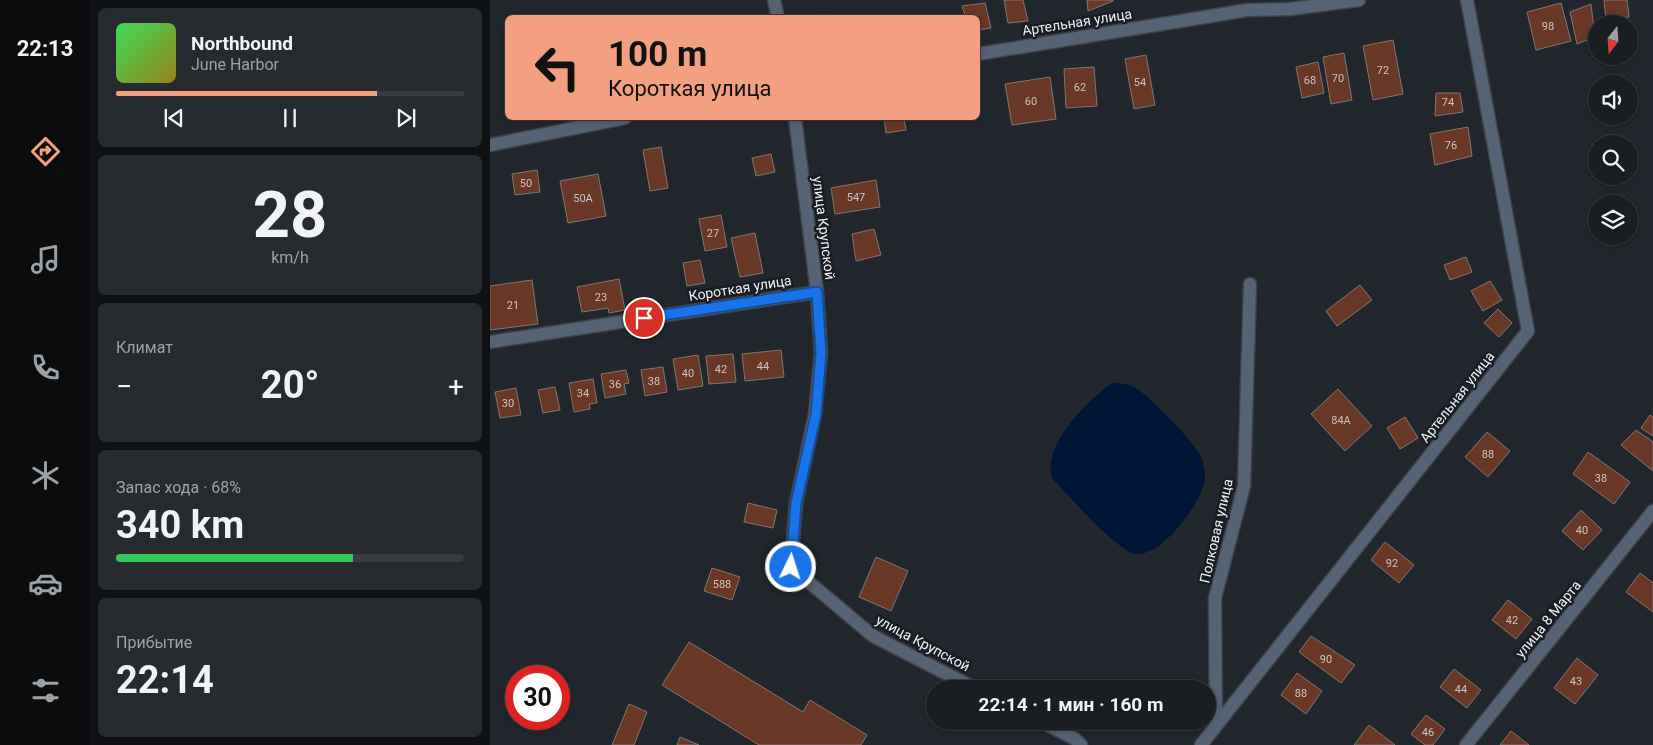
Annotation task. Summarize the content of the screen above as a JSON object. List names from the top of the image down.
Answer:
{
  "streets": {
    "street": [
      "Артельная улица",
      "улица Крупской",
      "Короткая улица",
      "Полковая улица",
      "улица 8 Марта"
    ]
  },
  "crossings": [
    ["улица Крупской", "Короткая улица"]
  ],
  "house_numbers": [
    "98",
    "72",
    "70",
    "68",
    "54",
    "62",
    "60",
    "74",
    "76",
    "50",
    "547",
    "50А",
    "27",
    "23",
    "21",
    "44",
    "42",
    "40",
    "38",
    "36",
    "34",
    "30",
    "84А",
    "88",
    "38",
    "40",
    "92",
    "588",
    "42",
    "90",
    "43",
    "44",
    "88",
    "46"
  ],
  "north": "bottom",
  "page": {
    "tabs": "22:13",
    "turn": ["100 m", "Короткая улица"],
    "song": ["Northbound", "June Harbor"],
    "tile": [
      ["28", "km/h"],
      "Климат",
      ["Запас хода · 68%", "340 km"],
      ["Прибытие", "22:14"]
    ],
    "heat": ["−", "20°", "+"],
    "limit": "30",
    "trip": "22:14 · 1 мин · 160 m"
  }
}
